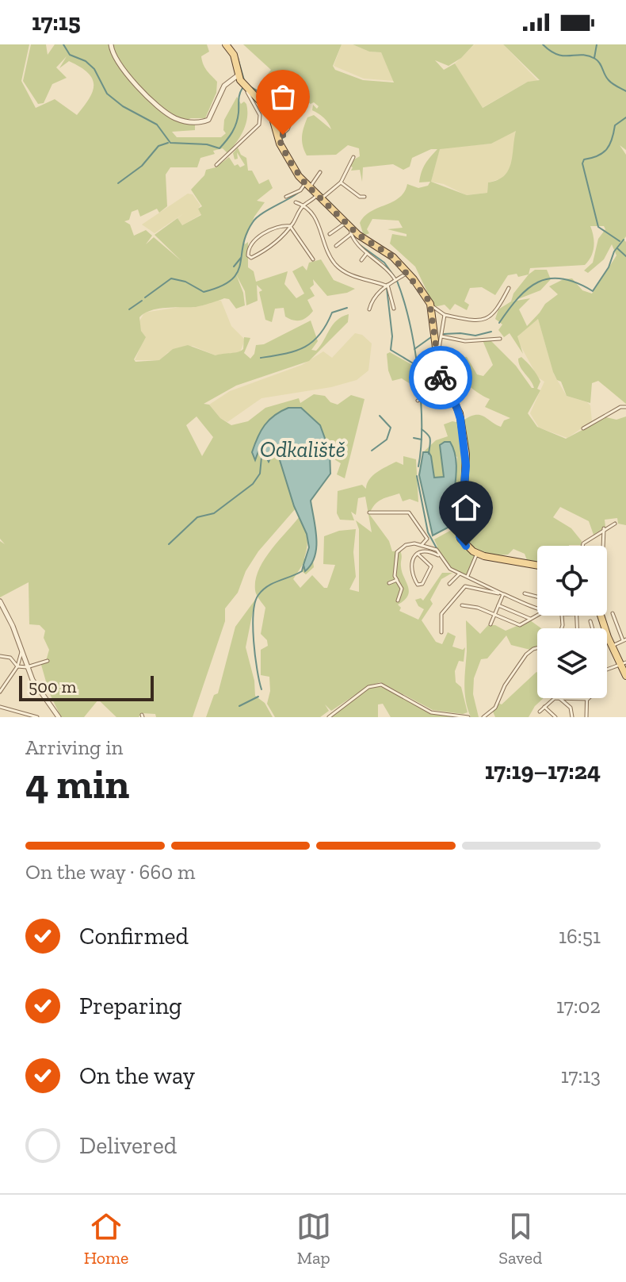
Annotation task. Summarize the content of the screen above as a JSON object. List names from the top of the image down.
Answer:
{
  "water": ["Odkaliště"],
  "scale_bar": "500 m",
  "page": {
    "status": "17:15",
    "scale": "500 m",
    "heading": ["4 min", "Arriving in", "17:19–17:24"],
    "bar": "On the way · 660 m",
    "list": [
      ["Confirmed", "16:51"],
      ["Preparing", "17:02"],
      ["On the way", "17:13"],
      "Delivered"
    ],
    "tabs": ["Home", "Map", "Saved"]
  }
}
